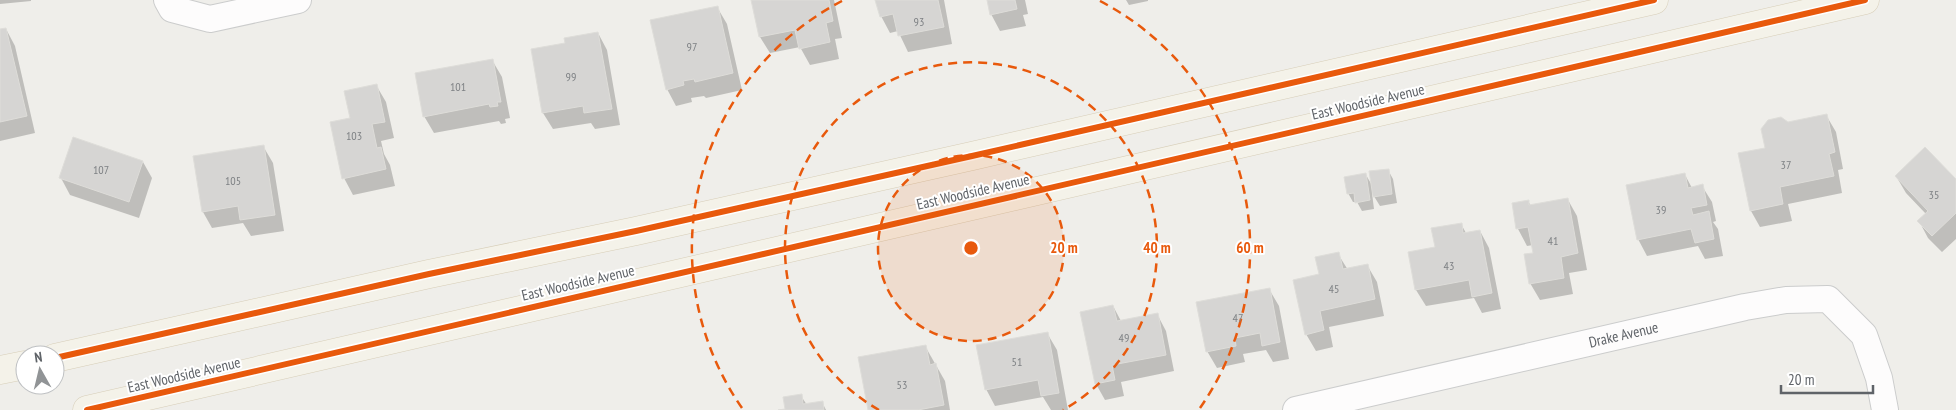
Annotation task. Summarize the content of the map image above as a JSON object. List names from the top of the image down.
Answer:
{
  "streets": {
    "main road": ["East Woodside Avenue"],
    "street": ["Drake Avenue"]
  },
  "house_numbers": [
    "93",
    "97",
    "99",
    "101",
    "103",
    "37",
    "107",
    "105",
    "35",
    "39",
    "41",
    "43",
    "45",
    "47",
    "49",
    "51",
    "53"
  ],
  "scale_bar": "20 m",
  "north": "top",
  "rings": ["20 m", "40 m", "60 m"]
}
